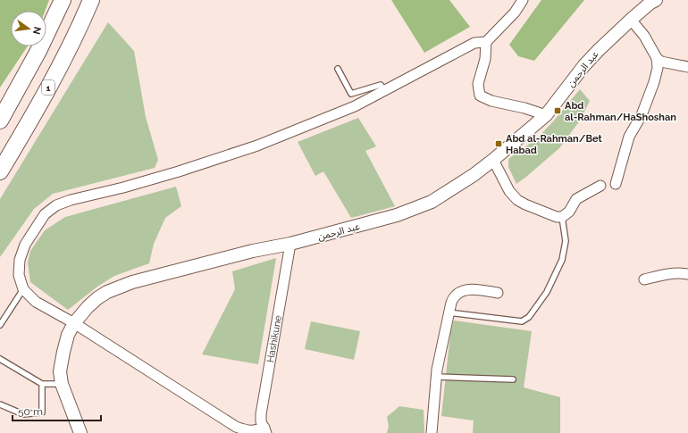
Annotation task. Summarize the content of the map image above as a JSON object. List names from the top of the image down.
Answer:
{
  "streets": {
    "highway": ["1"],
    "street": ["عبد الرحمن", "Hashikune"]
  },
  "crossings": [
    ["عبد الرحمن", "Hashikune"]
  ],
  "places": {
    "transit": ["Abd al-Rahman/HaShoshan", "Abd al-Rahman/Bet Habad"]
  },
  "scale_bar": "50 m",
  "north": "right"
}
